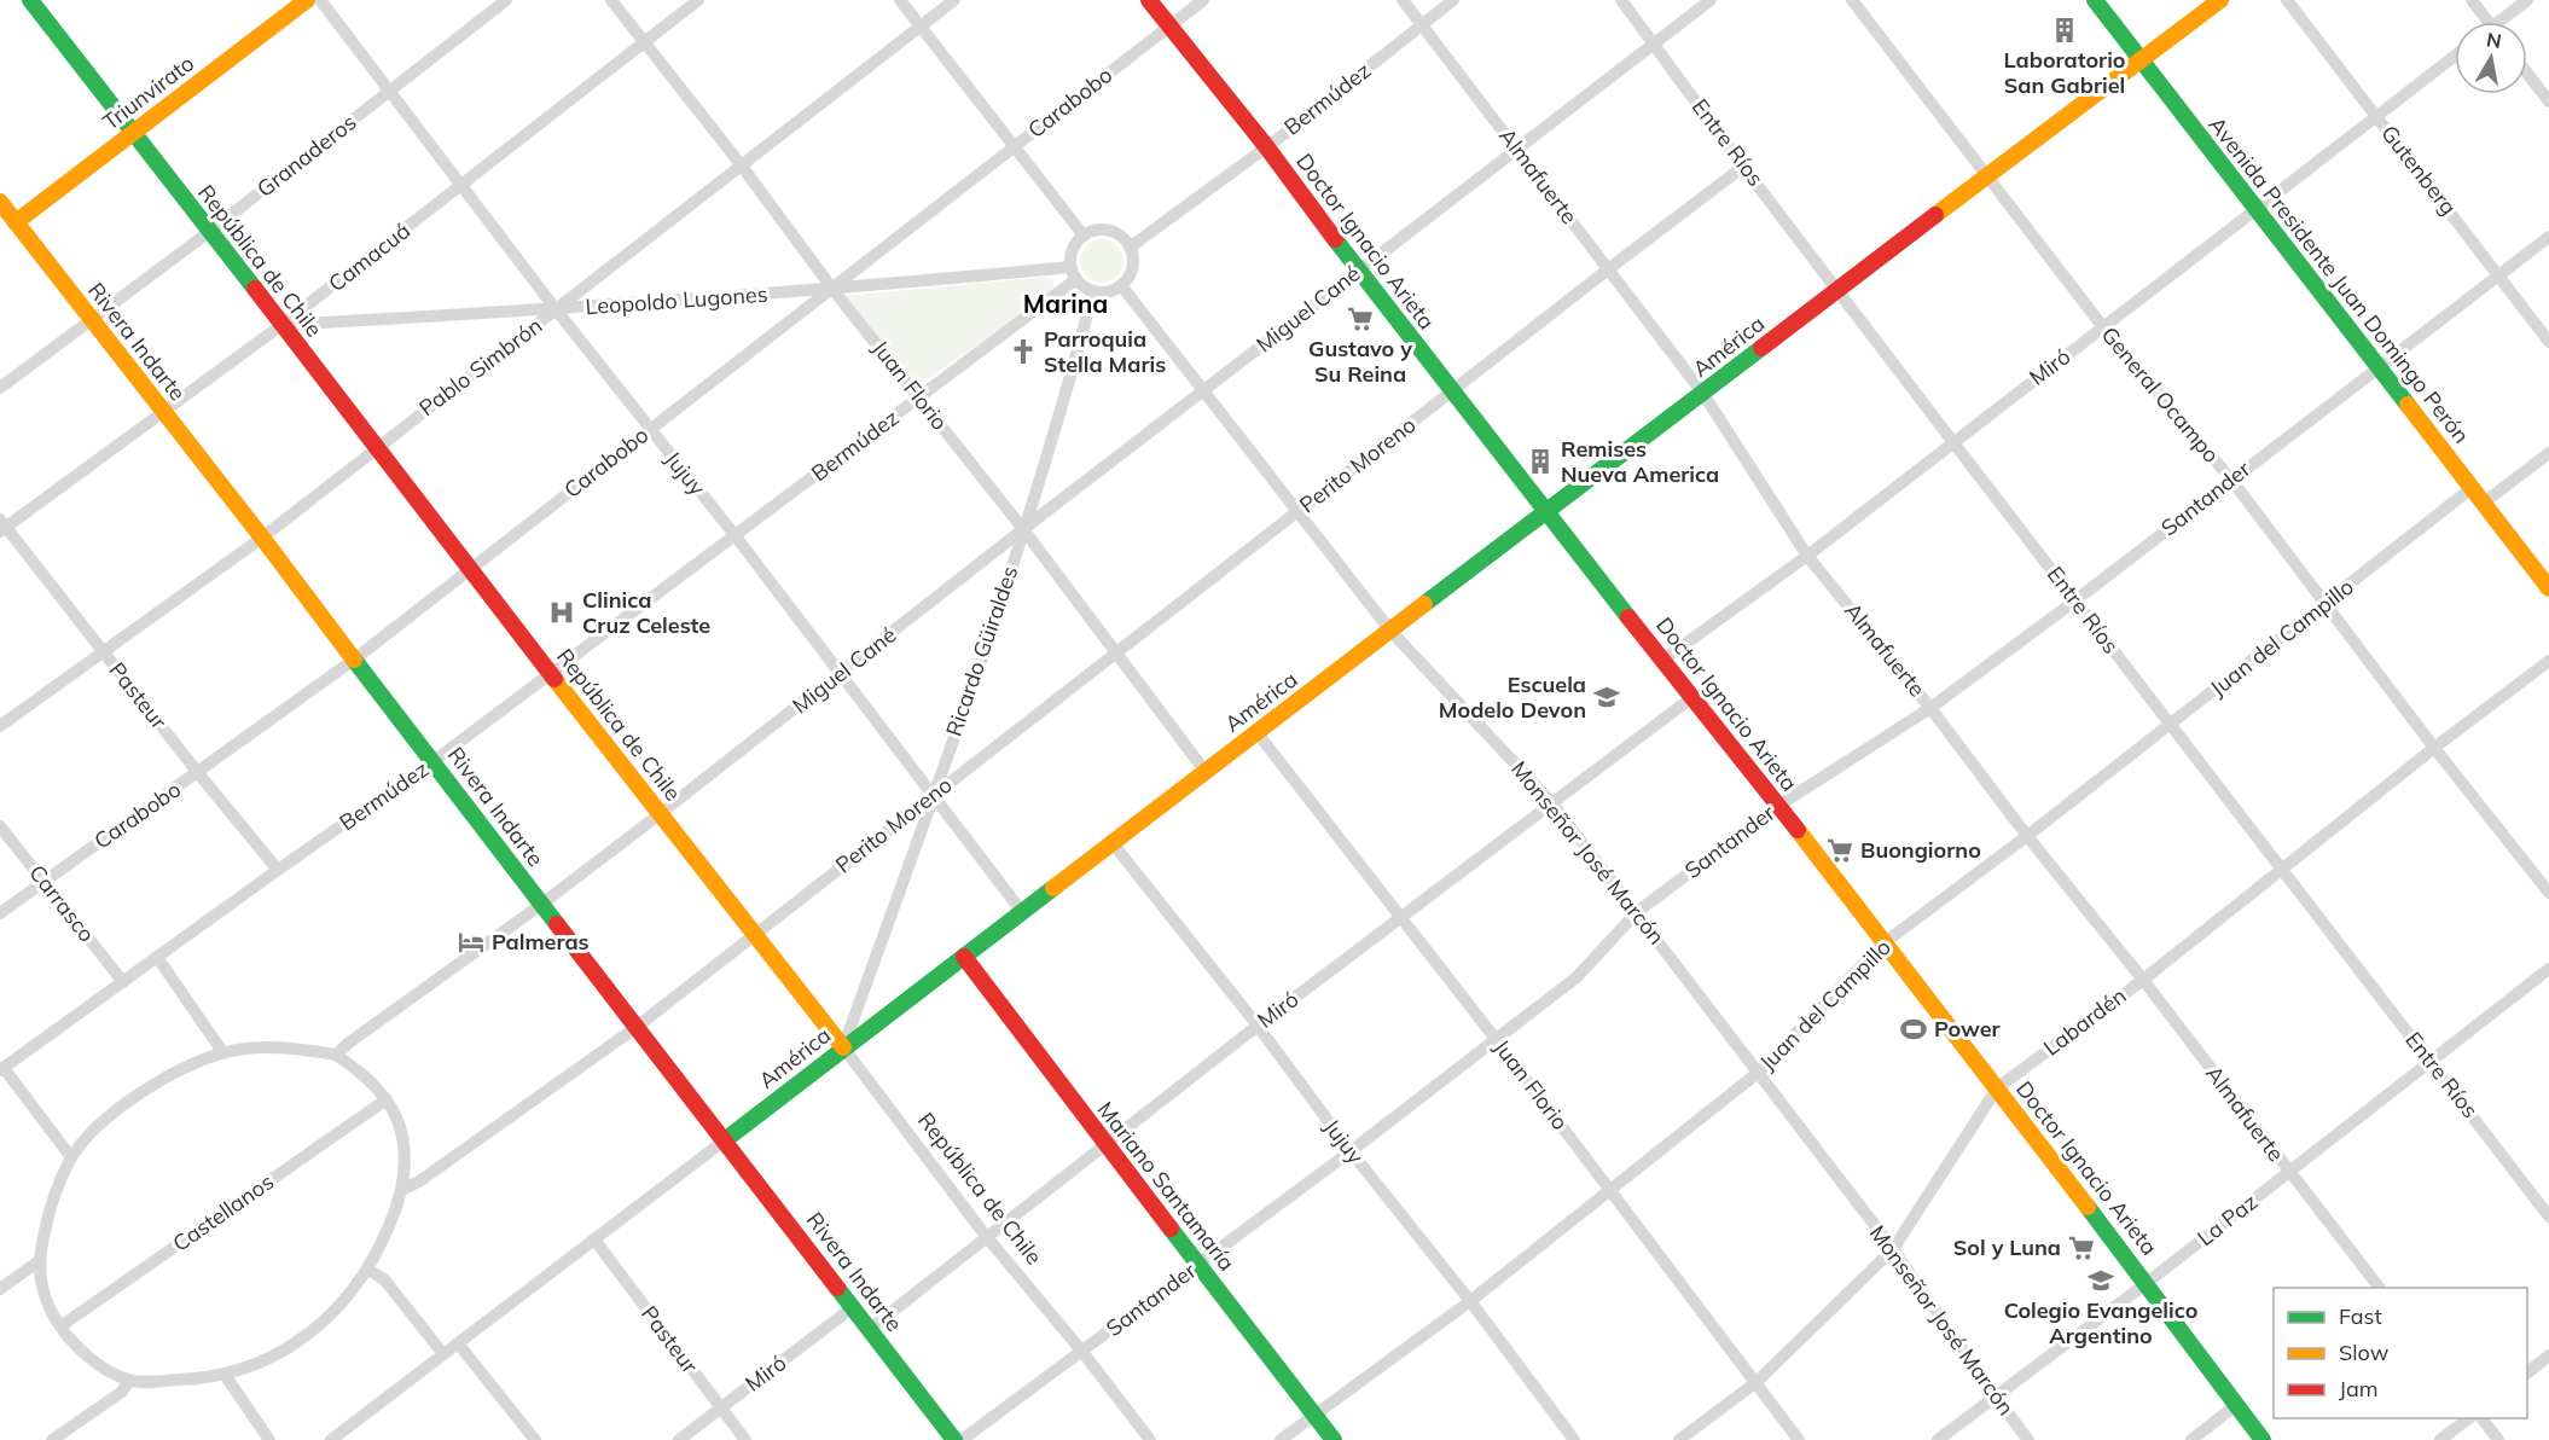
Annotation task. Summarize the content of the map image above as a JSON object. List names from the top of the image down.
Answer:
{
  "streets": {
    "street": [
      "Triunvirato",
      "Bermúdez",
      "Carabobo",
      "Entre Ríos",
      "Granaderos",
      "Gutenberg",
      "Almafuerte",
      "Doctor Ignacio Arieta",
      "Camacuá",
      "República de Chile",
      "Avenida Presidente Juan Domingo Perón",
      "Leopoldo Lugones",
      "Miguel Cané",
      "Rivera Indarte",
      "América",
      "Pablo Simbrón",
      "Miró",
      "Juan Florio",
      "General Ocampo",
      "Perito Moreno",
      "Jujuy",
      "Santander",
      "Juan del Campillo",
      "Ricardo Güiraldes",
      "Pasteur",
      "Monseñor José Marcón",
      "Carrasco",
      "Labardén",
      "Mariano Santamaría",
      "Castellanos",
      "La Paz"
    ]
  },
  "crossings": [
    ["Triunvirato", "República de Chile"],
    ["Triunvirato", "Rivera Indarte"],
    ["Bermúdez", "Almafuerte"],
    ["Bermúdez", "Doctor Ignacio Arieta"],
    ["Bermúdez", "República de Chile"],
    ["Bermúdez", "Leopoldo Lugones"],
    ["Bermúdez", "Rivera Indarte"],
    ["Bermúdez", "Juan Florio"],
    ["Bermúdez", "Jujuy"],
    ["Bermúdez", "Ricardo Güiraldes"],
    ["Bermúdez", "Pasteur"],
    ["Bermúdez", "Monseñor José Marcón"],
    ["Bermúdez", "Carrasco"],
    ["Carabobo", "Doctor Ignacio Arieta"],
    ["Carabobo", "República de Chile"],
    ["Carabobo", "Leopoldo Lugones"],
    ["Carabobo", "Rivera Indarte"],
    ["Carabobo", "Juan Florio"],
    ["Carabobo", "Jujuy"],
    ["Carabobo", "Pasteur"],
    ["Carabobo", "Carrasco"],
    ["Entre Ríos", "Miguel Cané"],
    ["Entre Ríos", "América"],
    ["Entre Ríos", "Miró"],
    ["Entre Ríos", "Perito Moreno"],
    ["Entre Ríos", "Santander"],
    ["Entre Ríos", "Juan del Campillo"],
    ["Entre Ríos", "Labardén"],
    ["Entre Ríos", "La Paz"],
    ["Granaderos", "República de Chile"],
    ["Granaderos", "Rivera Indarte"],
    ["Granaderos", "Jujuy"],
    ["Gutenberg", "Miró"],
    ["Gutenberg", "Santander"],
    ["Almafuerte", "Miguel Cané"],
    ["Almafuerte", "América"],
    ["Almafuerte", "Miró"],
    ["Almafuerte", "Perito Moreno"],
    ["Almafuerte", "Santander"],
    ["Almafuerte", "Juan del Campillo"],
    ["Almafuerte", "Labardén"],
    ["Almafuerte", "La Paz"],
    ["Doctor Ignacio Arieta", "Miguel Cané"],
    ["Doctor Ignacio Arieta", "América"],
    ["Doctor Ignacio Arieta", "Miró"],
    ["Doctor Ignacio Arieta", "Perito Moreno"],
    ["Doctor Ignacio Arieta", "Santander"],
    ["Doctor Ignacio Arieta", "Juan del Campillo"],
    ["Doctor Ignacio Arieta", "Labardén"],
    ["Doctor Ignacio Arieta", "La Paz"],
    ["Camacuá", "República de Chile"],
    ["Camacuá", "Leopoldo Lugones"],
    ["Camacuá", "Rivera Indarte"],
    ["Camacuá", "Juan Florio"],
    ["Camacuá", "Jujuy"],
    ["Camacuá", "Pasteur"],
    ["República de Chile", "Leopoldo Lugones"],
    ["República de Chile", "Miguel Cané"],
    ["República de Chile", "América"],
    ["República de Chile", "Pablo Simbrón"],
    ["República de Chile", "Miró"],
    ["República de Chile", "Perito Moreno"],
    ["República de Chile", "Santander"],
    ["República de Chile", "Ricardo Güiraldes"],
    ["Avenida Presidente Juan Domingo Perón", "América"],
    ["Avenida Presidente Juan Domingo Perón", "Miró"],
    ["Avenida Presidente Juan Domingo Perón", "Santander"],
    ["Avenida Presidente Juan Domingo Perón", "Juan del Campillo"],
    ["Leopoldo Lugones", "Pablo Simbrón"],
    ["Leopoldo Lugones", "Juan Florio"],
    ["Leopoldo Lugones", "Jujuy"],
    ["Leopoldo Lugones", "Ricardo Güiraldes"],
    ["Leopoldo Lugones", "Monseñor José Marcón"],
    ["Miguel Cané", "Rivera Indarte"],
    ["Miguel Cané", "Juan Florio"],
    ["Miguel Cané", "Jujuy"],
    ["Miguel Cané", "Ricardo Güiraldes"],
    ["Miguel Cané", "Monseñor José Marcón"],
    ["Rivera Indarte", "América"],
    ["Rivera Indarte", "Pablo Simbrón"],
    ["Rivera Indarte", "Miró"],
    ["Rivera Indarte", "Perito Moreno"],
    ["América", "Juan Florio"],
    ["América", "General Ocampo"],
    ["América", "Jujuy"],
    ["América", "Ricardo Güiraldes"],
    ["América", "Pasteur"],
    ["América", "Monseñor José Marcón"],
    ["América", "Mariano Santamaría"],
    ["Pablo Simbrón", "Juan Florio"],
    ["Pablo Simbrón", "Jujuy"],
    ["Pablo Simbrón", "Pasteur"],
    ["Miró", "Juan Florio"],
    ["Miró", "General Ocampo"],
    ["Miró", "Jujuy"],
    ["Miró", "Pasteur"],
    ["Miró", "Monseñor José Marcón"],
    ["Miró", "Mariano Santamaría"],
    ["Juan Florio", "Perito Moreno"],
    ["Juan Florio", "Santander"],
    ["Juan Florio", "Juan del Campillo"],
    ["Juan Florio", "Ricardo Güiraldes"],
    ["Juan Florio", "Labardén"],
    ["General Ocampo", "Santander"],
    ["General Ocampo", "Juan del Campillo"],
    ["General Ocampo", "Labardén"],
    ["Perito Moreno", "Jujuy"],
    ["Perito Moreno", "Ricardo Güiraldes"],
    ["Perito Moreno", "Monseñor José Marcón"],
    ["Jujuy", "Santander"],
    ["Jujuy", "Juan del Campillo"],
    ["Jujuy", "Ricardo Güiraldes"],
    ["Santander", "Monseñor José Marcón"],
    ["Santander", "Mariano Santamaría"],
    ["Juan del Campillo", "Monseñor José Marcón"],
    ["Juan del Campillo", "Mariano Santamaría"],
    ["Ricardo Güiraldes", "Monseñor José Marcón"],
    ["Monseñor José Marcón", "Labardén"],
    ["Monseñor José Marcón", "La Paz"]
  ],
  "districts": ["Marina"],
  "places": {
    "building": ["Laboratorio San Gabriel", "Remises Nueva America"],
    "supermarket": ["Gustavo y Su Reina", "Buongiorno", "Sol y Luna"],
    "church": ["Parroquia Stella Maris"],
    "hospital": ["Clinica Cruz Celeste"],
    "school or university": ["Escuela Modelo Devon", "Colegio Evangelico Argentino"],
    "hotel": ["Palmeras"],
    "sports": ["Power"]
  },
  "legend": ["Fast", "Slow", "Jam"],
  "north": "top"
}
